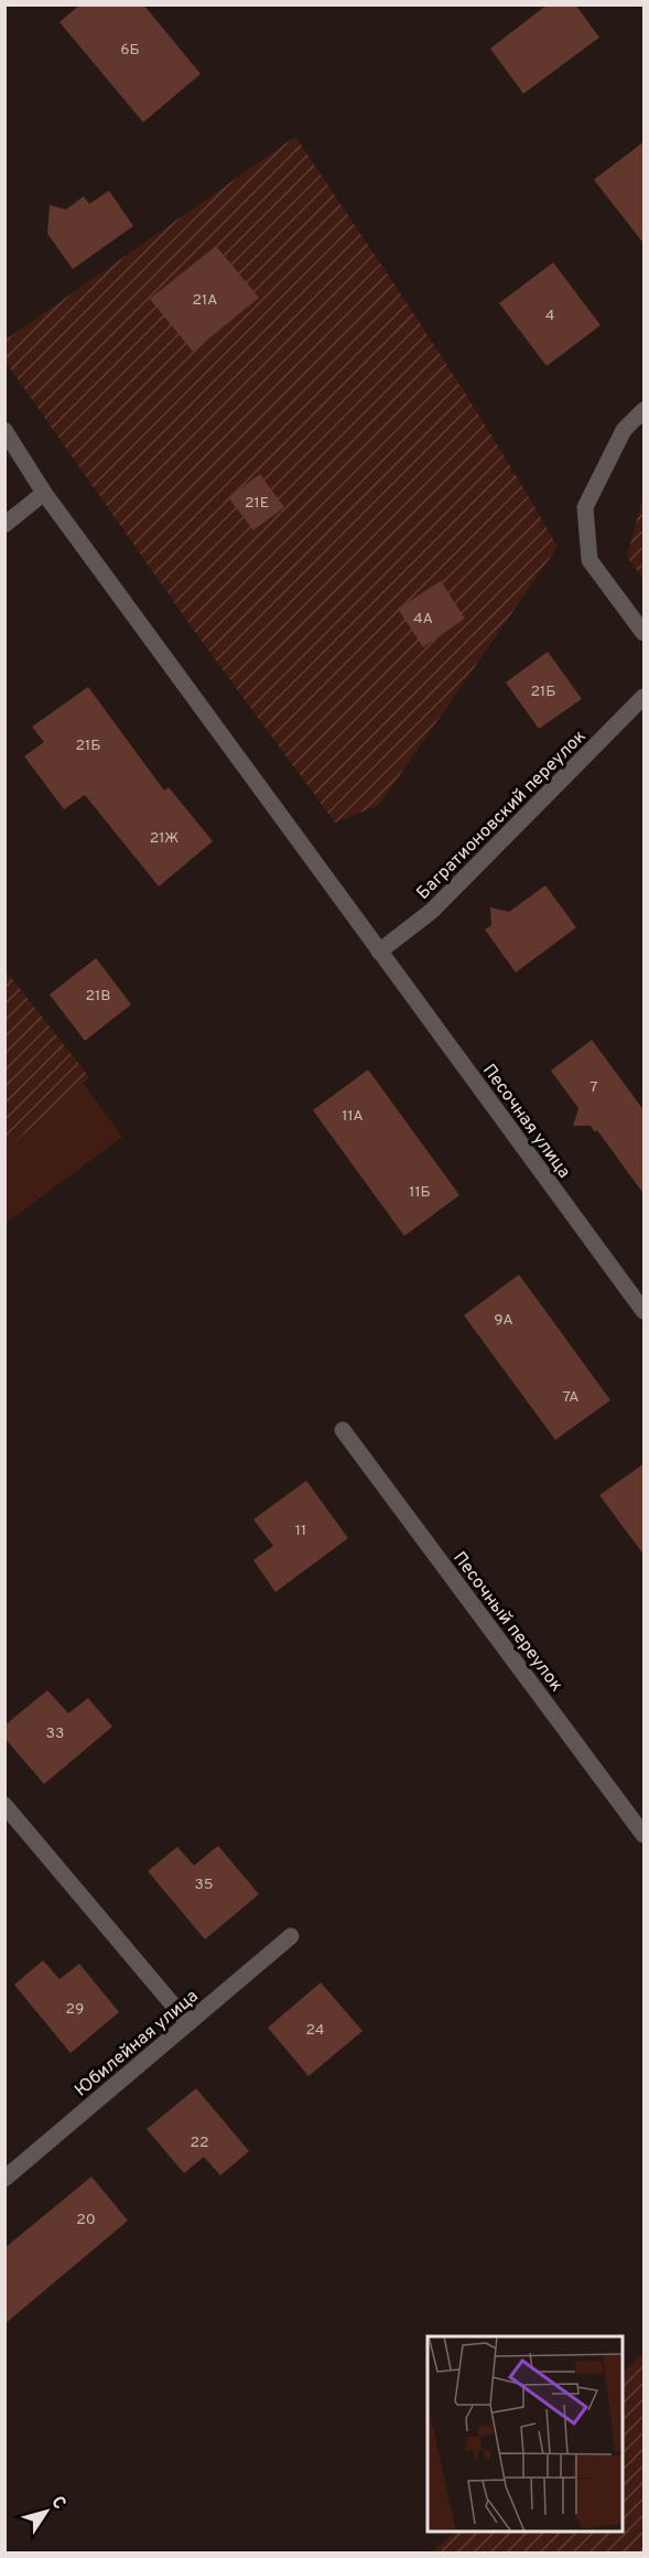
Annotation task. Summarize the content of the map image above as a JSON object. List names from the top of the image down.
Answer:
{
  "streets": {
    "street": [
      "Багратионовский переулок",
      "Песочная улица",
      "Песочный переулок",
      "Юбилейная улица"
    ]
  },
  "crossings": [
    ["Багратионовский переулок", "Песочная улица"]
  ],
  "house_numbers": [
    "6Б",
    "21А",
    "4",
    "21Е",
    "4А",
    "21Б",
    "21Б",
    "21Ж",
    "21В",
    "7",
    "11А",
    "11Б",
    "9А",
    "7А",
    "11",
    "33",
    "35",
    "29",
    "24",
    "22",
    "20"
  ],
  "north": "top right"
}
